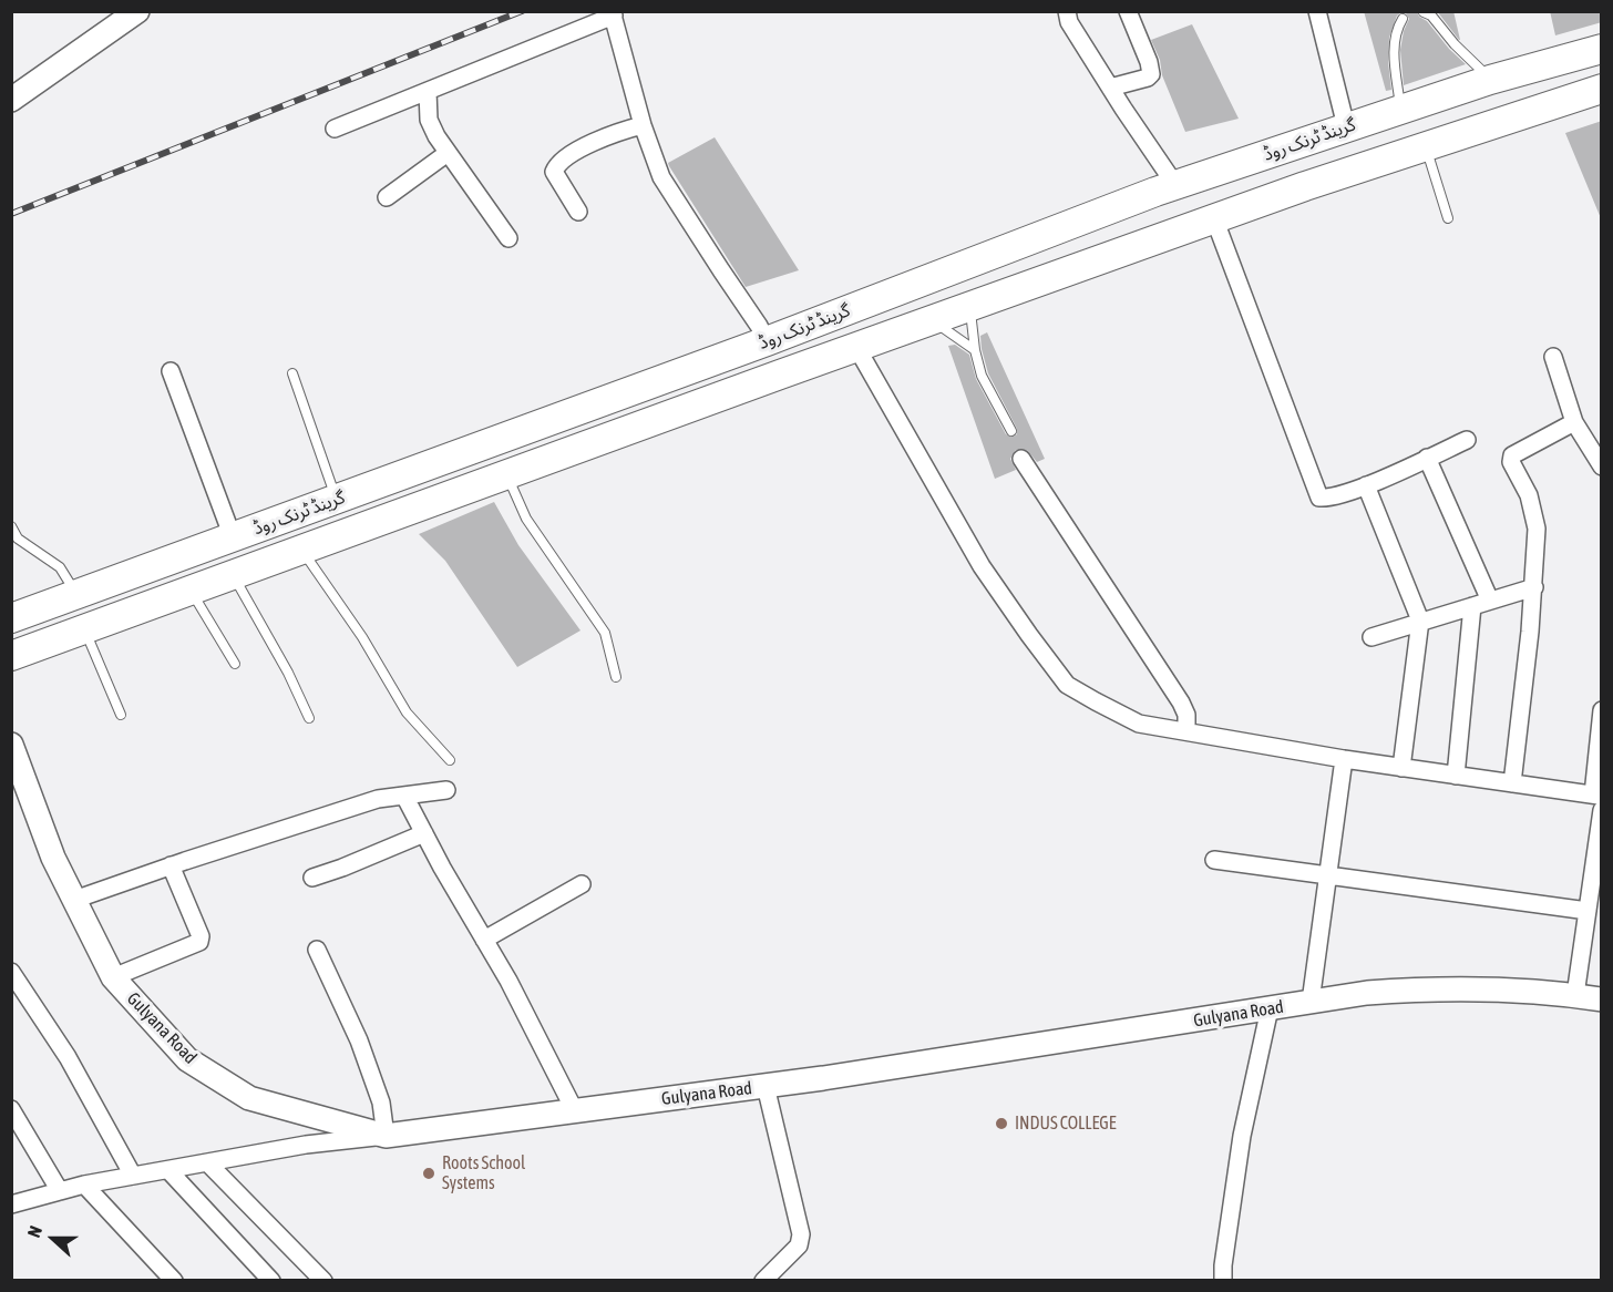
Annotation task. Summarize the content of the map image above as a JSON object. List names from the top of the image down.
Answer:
{
  "streets": {
    "highway": ["گرینڈ ٹرنک روڈ"],
    "main road": ["Gulyana Road"]
  },
  "places": ["INDUS COLLEGE", "Roots School Systems"],
  "north": "left"
}
